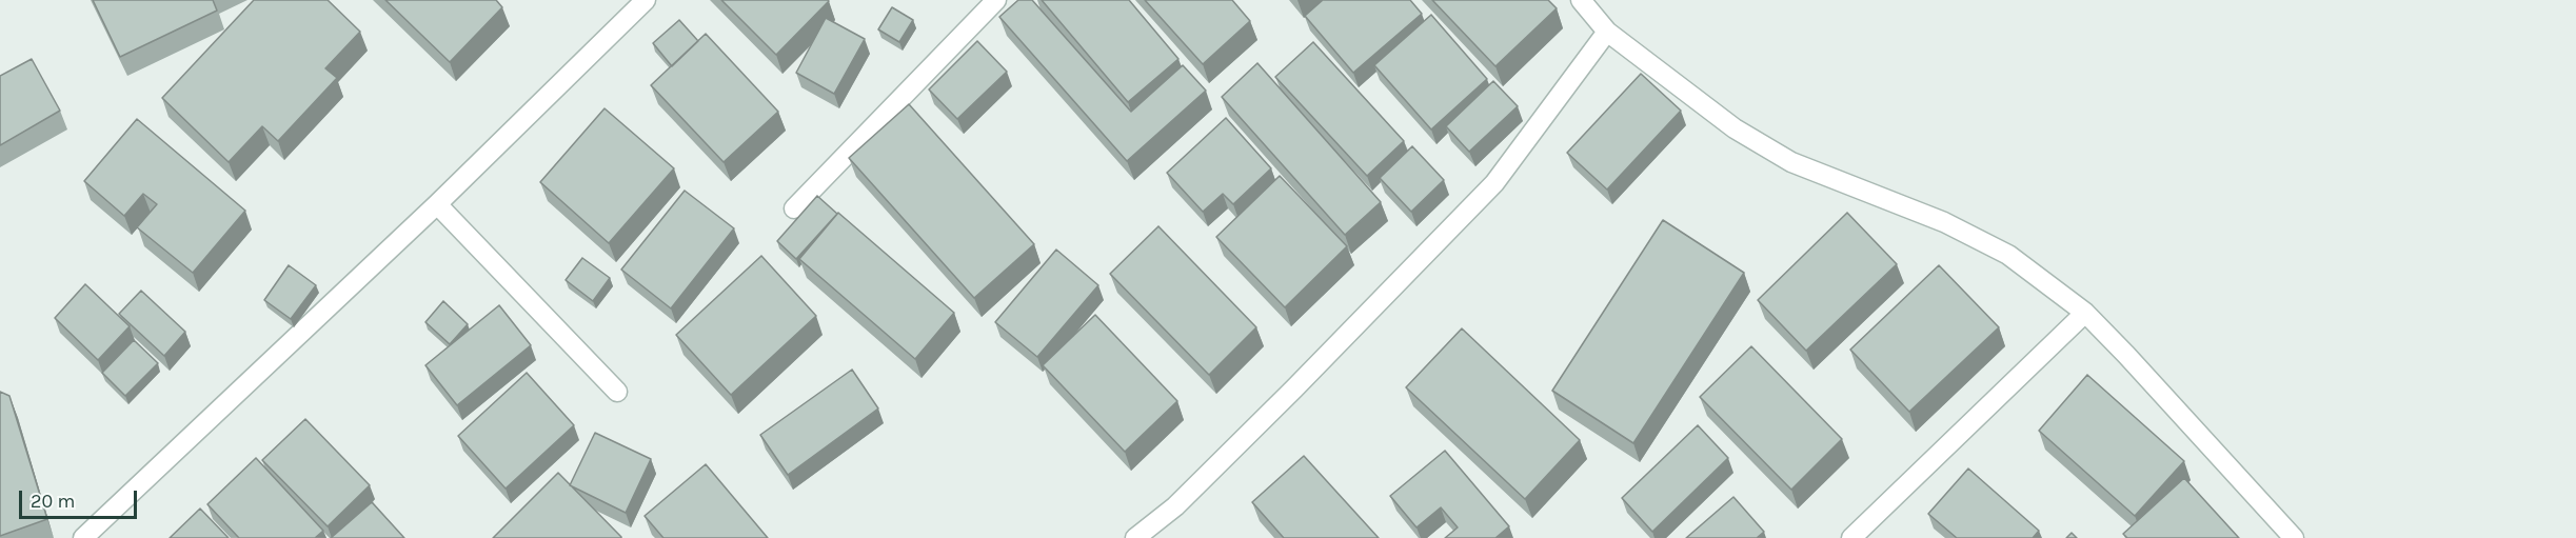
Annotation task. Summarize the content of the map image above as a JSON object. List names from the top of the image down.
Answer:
{
  "scale_bar": "20 m"
}
